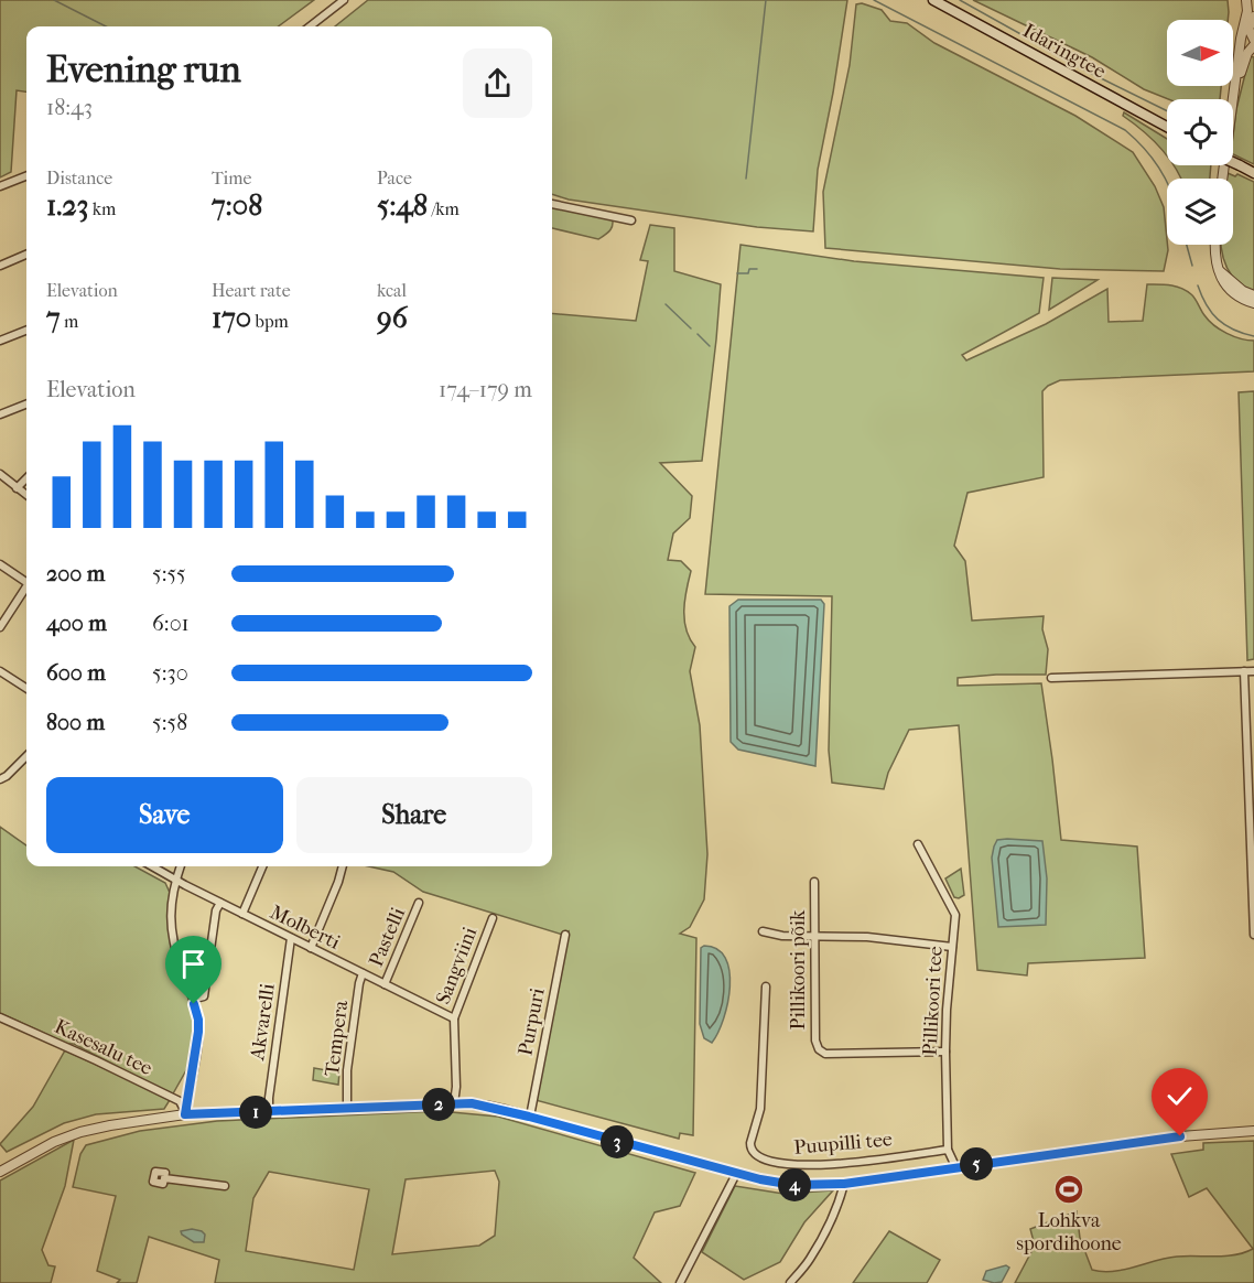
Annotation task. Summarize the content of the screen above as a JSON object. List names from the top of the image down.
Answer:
{
  "streets": {
    "main road": ["Idaringtee"],
    "street": [
      "Molberti",
      "Pastelli",
      "Sangviini",
      "Pillikoori põik",
      "Pillikoori tee",
      "Akvarelli",
      "Purpuri",
      "Tempera",
      "Kasesalu tee",
      "Puupilli tee"
    ]
  },
  "crossings": [
    ["Molberti", "Pastelli"],
    ["Molberti", "Sangviini"],
    ["Molberti", "Akvarelli"],
    ["Molberti", "Tempera"],
    ["Pillikoori põik", "Pillikoori tee"],
    ["Pillikoori tee", "Puupilli tee"]
  ],
  "places": {
    "sports": ["Lohkva spordihoone"]
  },
  "north": "right",
  "page": {
    "heading": ["Evening run", "18:43"],
    "stats": [
      ["Distance", "1.23 km"],
      ["Time", "7:08"],
      ["Pace", "5:48 /km"],
      ["Elevation", "7 m"],
      ["Heart rate", "170 bpm"],
      ["kcal", "96"]
    ],
    "chart": ["Elevation", "174–179 m"],
    "list": [
      {
        "name": "200 m",
        "note": "5:55"
      },
      {
        "name": "400 m",
        "note": "6:01"
      },
      {
        "name": "600 m",
        "note": "5:30"
      },
      {
        "name": "800 m",
        "note": "5:58"
      }
    ],
    "buttons": ["Save", "Share"],
    "pins": [
      "2",
      "1",
      "3",
      "5",
      "4"
    ]
  }
}
